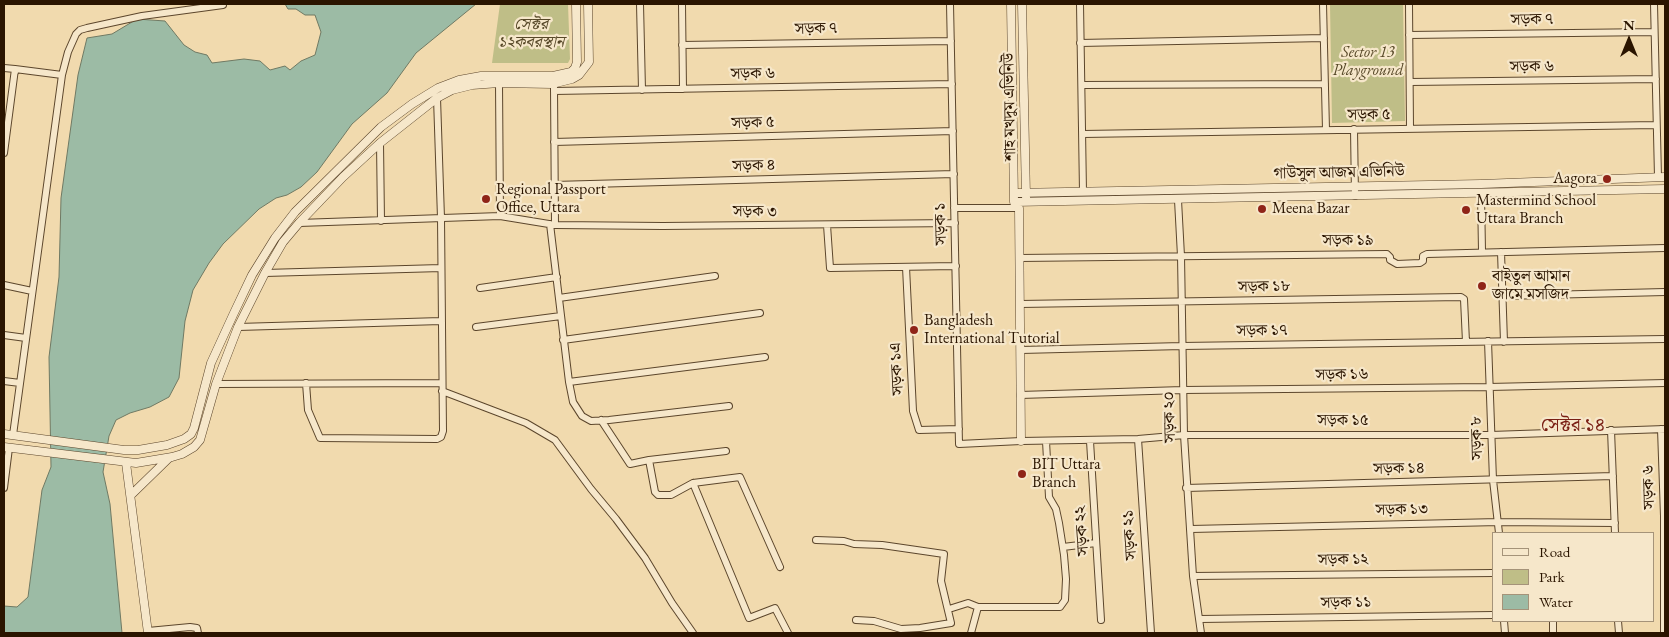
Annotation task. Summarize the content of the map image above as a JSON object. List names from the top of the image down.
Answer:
{
  "streets": {
    "street": [
      "সড়ক ৭",
      "সড়ক ৬",
      "শাহ মখদুম এভিনিউ",
      "সড়ক ৫",
      "সড়ক ৪",
      "গাউসুল আজম এভিনিউ",
      "সড়ক ৩",
      "সড়ক ১",
      "সড়ক ১৯",
      "সড়ক ১৮",
      "সড়ক ১৭",
      "সড়ক ১এ",
      "সড়ক ১৬",
      "সড়ক ২০",
      "সড়ক ১৫",
      "সড়ক ৮",
      "সড়ক ১৪",
      "সড়ক ১৩",
      "সড়ক ২২",
      "সড়ক ২১",
      "সড়ক ১২",
      "সড়ক ১১"
    ]
  },
  "crossings": [
    ["সড়ক ৭", "সড়ক ১"],
    ["সড়ক ৬", "সড়ক ১"],
    ["সড়ক ৬", "সড়ক ১৫"],
    ["শাহ মখদুম এভিনিউ", "গাউসুল আজম এভিনিউ"],
    ["শাহ মখদুম এভিনিউ", "সড়ক ১৯"],
    ["শাহ মখদুম এভিনিউ", "সড়ক ১৮"],
    ["শাহ মখদুম এভিনিউ", "সড়ক ১৭"],
    ["শাহ মখদুম এভিনিউ", "সড়ক ১৬"],
    ["শাহ মখদুম এভিনিউ", "সড়ক ১৫"],
    ["সড়ক ৫", "সড়ক ১"],
    ["সড়ক ৪", "সড়ক ১"],
    ["গাউসুল আজম এভিনিউ", "সড়ক ২০"],
    ["সড়ক ৩", "সড়ক ১"],
    ["সড়ক ১", "সড়ক ১এ"],
    ["সড়ক ১", "সড়ক ১৫"],
    ["সড়ক ১৯", "সড়ক ২০"],
    ["সড়ক ১৮", "সড়ক ১৭"],
    ["সড়ক ১৮", "সড়ক ২০"],
    ["সড়ক ১৭", "সড়ক ২০"],
    ["সড়ক ১৭", "সড়ক ৮"],
    ["সড়ক ১৬", "সড়ক ২০"],
    ["সড়ক ১৬", "সড়ক ৮"],
    ["সড়ক ২০", "সড়ক ১৫"],
    ["সড়ক ২০", "সড়ক ১৪"],
    ["সড়ক ২০", "সড়ক ১৩"],
    ["সড়ক ২০", "সড়ক ১২"],
    ["সড়ক ২০", "সড়ক ১১"],
    ["সড়ক ১৫", "সড়ক ৮"],
    ["সড়ক ১৫", "সড়ক ২২"],
    ["সড়ক ১৫", "সড়ক ২১"],
    ["সড়ক ৮", "সড়ক ১৪"],
    ["সড়ক ৮", "সড়ক ১৩"]
  ],
  "districts": ["সেক্টর ১৪"],
  "parks": ["সেক্টর ১২কবরস্থান", "Sector 13 Playground"],
  "places": [
    "Aagora",
    "Regional Passport Office, Uttara",
    "Meena Bazar",
    "Mastermind School Uttara Branch",
    "বাইতুল আমান জামে মসজিদ",
    "Bangladesh International Tutorial",
    "BIT Uttara Branch"
  ],
  "legend": ["Road", "Park", "Water"],
  "north": "top"
}
